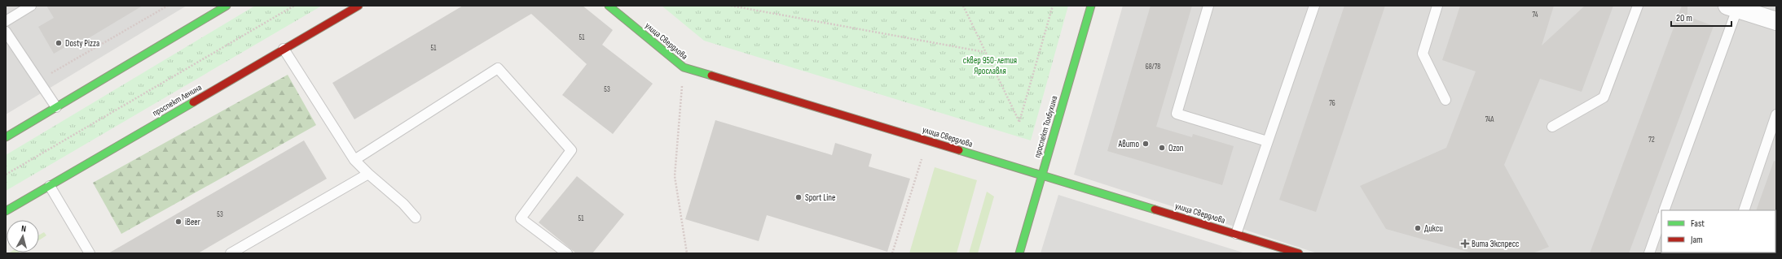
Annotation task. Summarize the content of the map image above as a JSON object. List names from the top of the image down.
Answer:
{
  "streets": {
    "main road": ["улица Свердлова", "проспект Ленина", "проспект Толбухина"]
  },
  "crossings": [
    ["улица Свердлова", "проспект Толбухина"]
  ],
  "parks": ["сквер 950-летия Ярославля"],
  "places": {
    "other": [
      "Dosty Pizza",
      "Авито",
      "Ozon",
      "Sport Line",
      "iBeer",
      "Дикси"
    ],
    "health": ["Вита Экспресс"]
  },
  "house_numbers": [
    "74",
    "51",
    "51",
    "68/78",
    "53",
    "76",
    "74А",
    "72",
    "53",
    "51"
  ],
  "legend": ["Fast", "Jam"],
  "scale_bar": "20 m",
  "north": "top"
}
